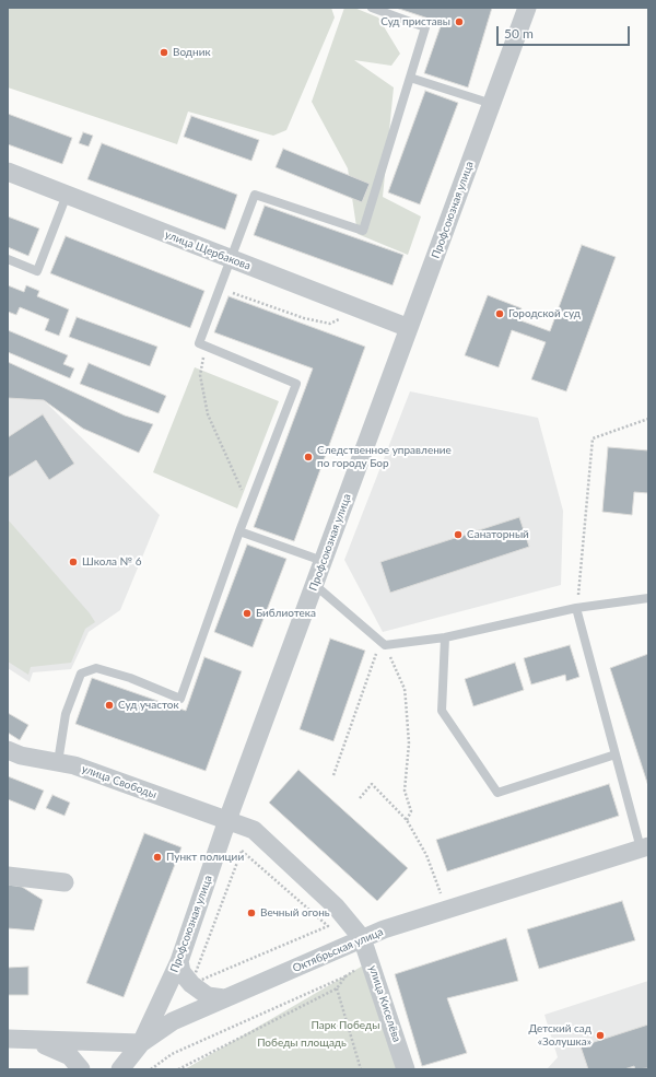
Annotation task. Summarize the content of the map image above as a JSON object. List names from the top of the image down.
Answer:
{
  "streets": {
    "street": [
      "Профсоюзная улица",
      "улица Щербакова",
      "улица Свободы",
      "Октябрьская улица",
      "улица Киселёва"
    ]
  },
  "crossings": [
    ["Профсоюзная улица", "улица Щербакова"],
    ["Профсоюзная улица", "улица Свободы"],
    ["Профсоюзная улица", "Октябрьская улица"],
    ["улица Свободы", "Октябрьская улица"],
    ["улица Свободы", "улица Киселёва"],
    ["Октябрьская улица", "улица Киселёва"]
  ],
  "parks": ["Парк Победы", "Победы площадь"],
  "places": [
    "Суд приставы",
    "Водник",
    "Городской суд",
    "Следственное управление по городу Бор",
    "Санаторный",
    "Школа № 6",
    "Библиотека",
    "Суд участок",
    "Пункт полиции",
    "Вечный огонь",
    "Детский сад «Золушка»"
  ],
  "scale_bar": "50 m"
}
